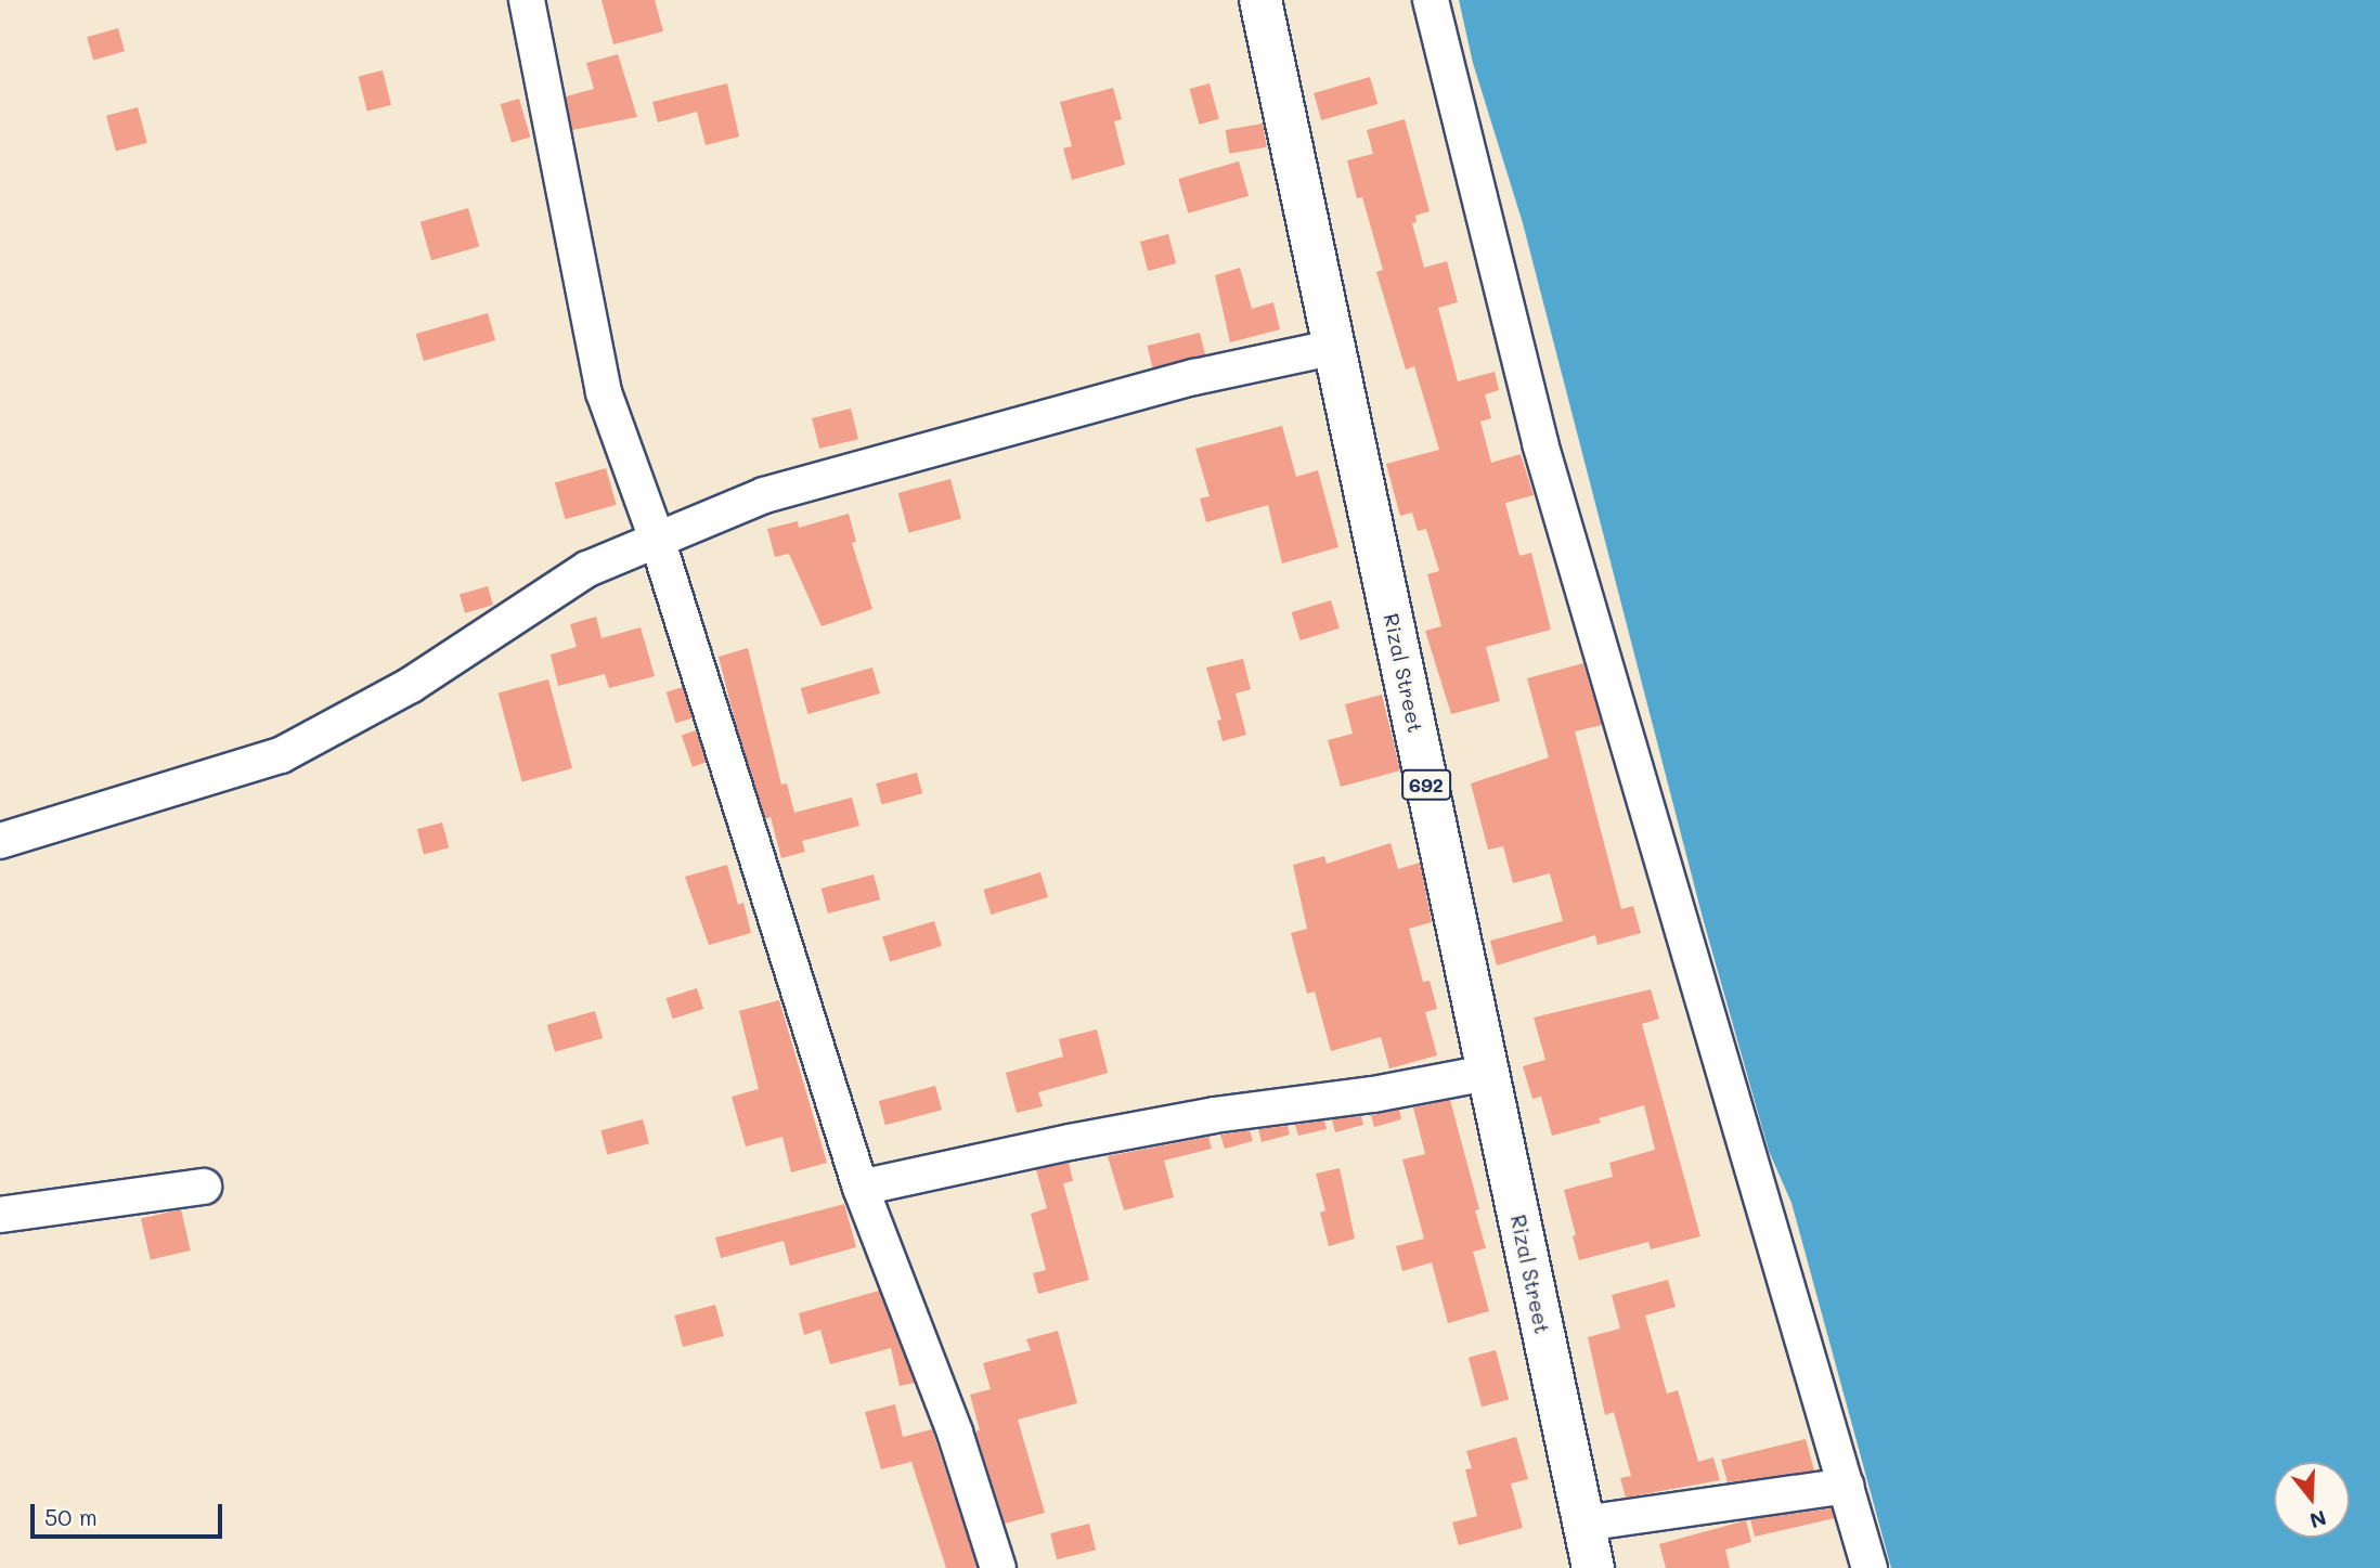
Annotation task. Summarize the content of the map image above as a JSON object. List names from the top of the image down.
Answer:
{
  "streets": {
    "main road": ["Rizal Street", "692"]
  },
  "scale_bar": "50 m",
  "north": "bottom"
}
